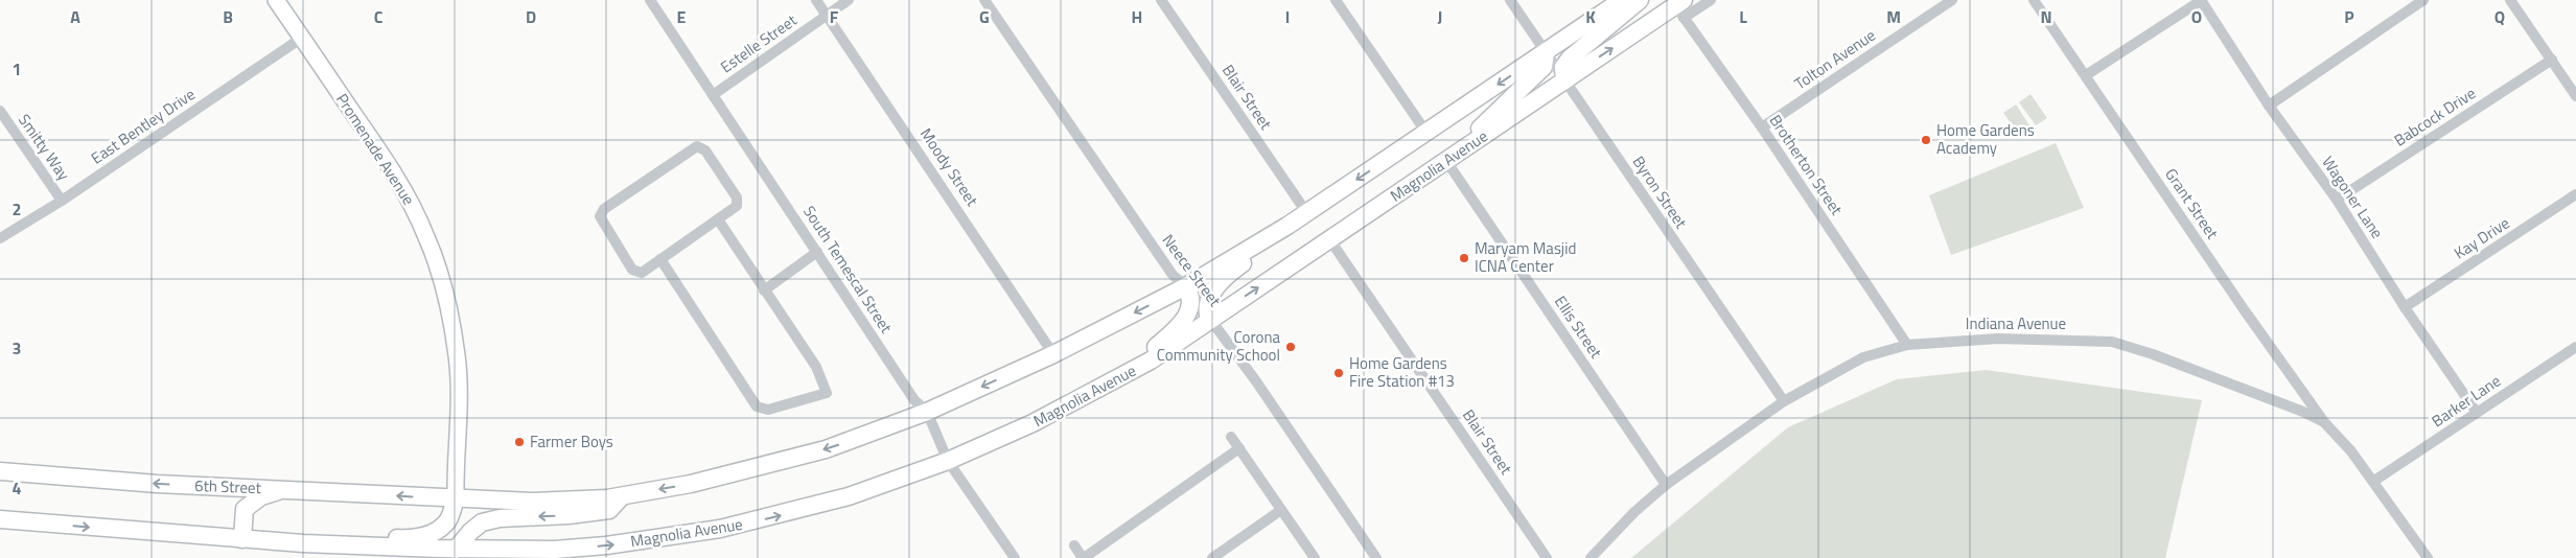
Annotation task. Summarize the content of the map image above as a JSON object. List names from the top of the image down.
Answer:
{
  "streets": {
    "main road": ["Promenade Avenue", "Magnolia Avenue", "6th Street"],
    "street": [
      "Estelle Street",
      "Tolton Avenue",
      "Blair Street",
      "Babcock Drive",
      "East Bentley Drive",
      "Smitty Way",
      "Brotherton Street",
      "Moody Street",
      "Byron Street",
      "Wagoner Lane",
      "Grant Street",
      "Kay Drive",
      "South Temescal Street",
      "Neece Street",
      "Indiana Avenue",
      "Ellis Street",
      "Barker Lane"
    ]
  },
  "crossings": [
    ["Estelle Street", "Moody Street"],
    ["Estelle Street", "South Temescal Street"],
    ["Tolton Avenue", "Brotherton Street"],
    ["Blair Street", "Magnolia Avenue"],
    ["Babcock Drive", "Wagoner Lane"],
    ["East Bentley Drive", "Smitty Way"],
    ["East Bentley Drive", "Promenade Avenue"],
    ["Promenade Avenue", "6th Street"],
    ["Brotherton Street", "Magnolia Avenue"],
    ["Brotherton Street", "Indiana Avenue"],
    ["Magnolia Avenue", "Byron Street"],
    ["Magnolia Avenue", "South Temescal Street"],
    ["Magnolia Avenue", "Neece Street"],
    ["Magnolia Avenue", "Ellis Street"],
    ["Byron Street", "Indiana Avenue"],
    ["Wagoner Lane", "Kay Drive"],
    ["Wagoner Lane", "Barker Lane"],
    ["Grant Street", "Indiana Avenue"],
    ["Indiana Avenue", "Ellis Street"],
    ["Indiana Avenue", "Barker Lane"]
  ],
  "places": [
    "Home Gardens Academy",
    "Maryam Masjid ICNA Center",
    "Corona Community School",
    "Home Gardens Fire Station #13",
    "Farmer Boys"
  ],
  "grid": {
    "columns": [
      "A",
      "B",
      "C",
      "D",
      "E",
      "F",
      "G",
      "H",
      "I",
      "J",
      "K",
      "L",
      "M",
      "N",
      "O",
      "P",
      "Q"
    ],
    "rows": [
      "1",
      "2",
      "3",
      "4"
    ]
  }
}
